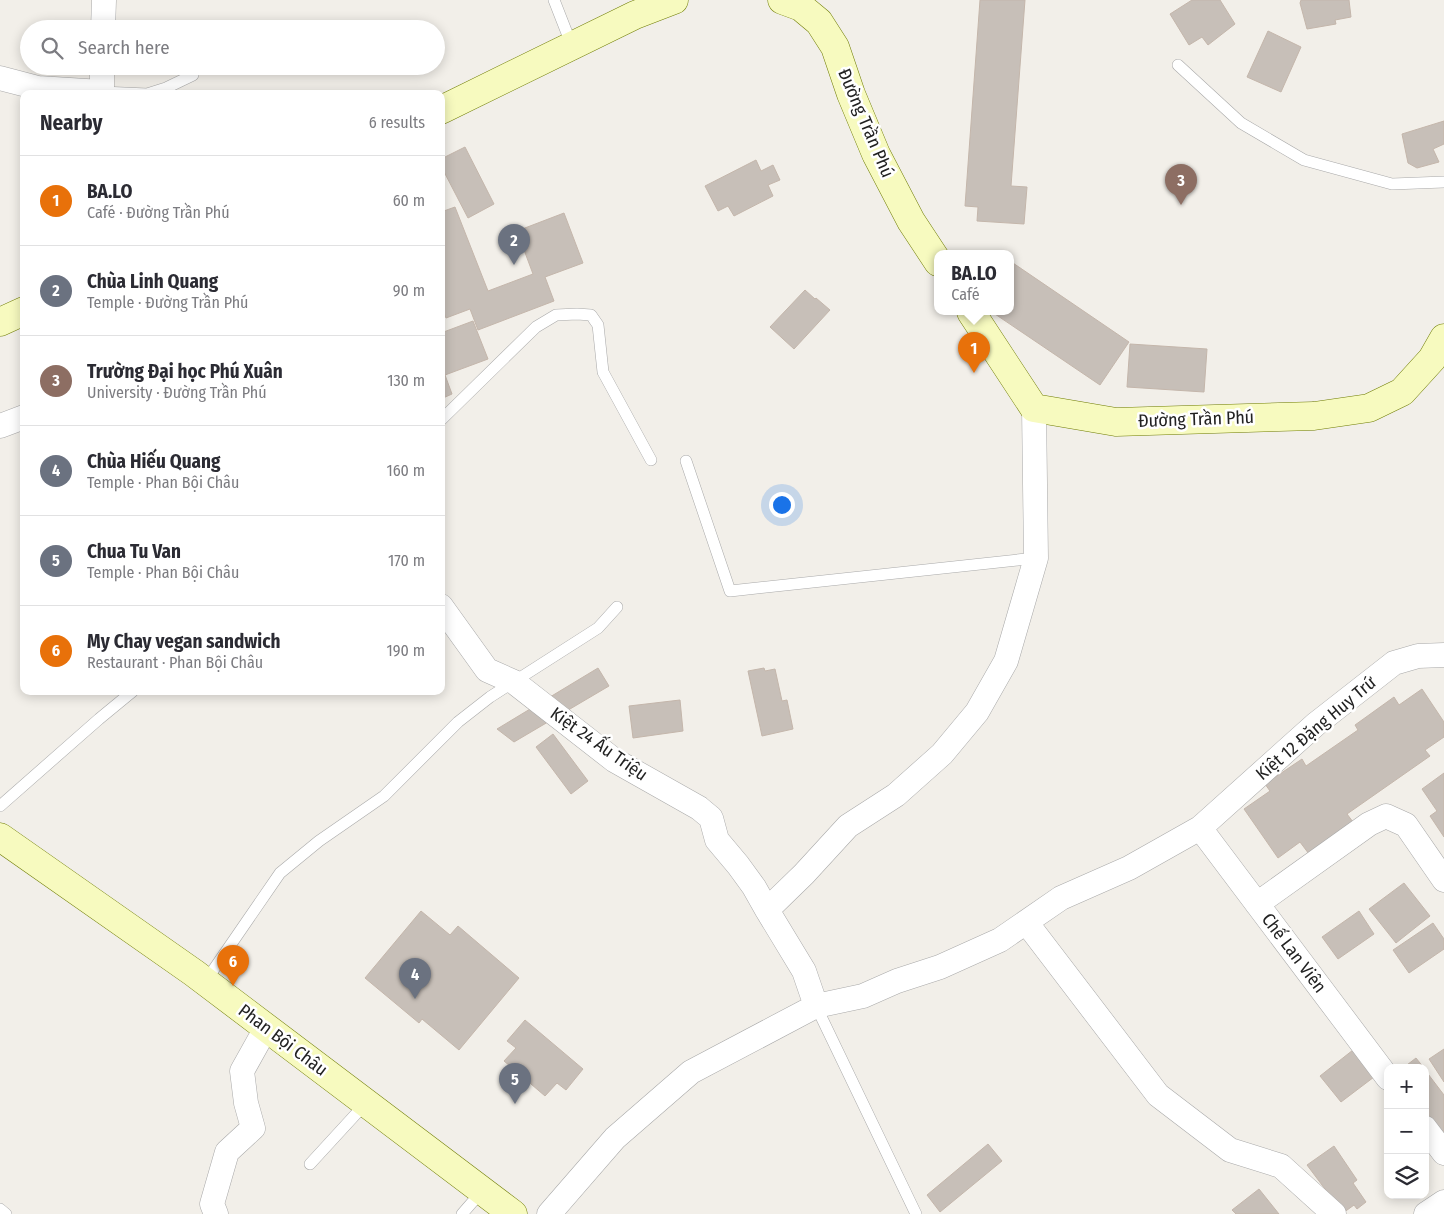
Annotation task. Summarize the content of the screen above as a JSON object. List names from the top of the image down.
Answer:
{
  "streets": {
    "street": [
      "Đường Trần Phú",
      "Kiệt 12 Đặng Huy Trứ",
      "Kiệt 24 Ấu Triệu",
      "Chế Lan Viên",
      "Phan Bội Châu"
    ]
  },
  "crossings": [
    ["Kiệt 12 Đặng Huy Trứ", "Kiệt 24 Ấu Triệu"],
    ["Kiệt 12 Đặng Huy Trứ", "Chế Lan Viên"]
  ],
  "page": {
    "search": "Search here",
    "heading": ["Nearby", "6 results"],
    "list": [
      {
        "mark": "1",
        "name": "BA.LO",
        "note": "Café · Đường Trần Phú",
        "value": "60 m"
      },
      {
        "mark": "2",
        "name": "Chùa Linh Quang",
        "note": "Temple · Đường Trần Phú",
        "value": "90 m"
      },
      {
        "mark": "3",
        "name": "Trường Đại học Phú Xuân",
        "note": "University · Đường Trần Phú",
        "value": "130 m"
      },
      {
        "mark": "4",
        "name": "Chùa Hiếu Quang",
        "note": "Temple · Phan Bội Châu",
        "value": "160 m"
      },
      {
        "mark": "5",
        "name": "Chua Tu Van",
        "note": "Temple · Phan Bội Châu",
        "value": "170 m"
      },
      {
        "mark": "6",
        "name": "My Chay vegan sandwich",
        "note": "Restaurant · Phan Bội Châu",
        "value": "190 m"
      }
    ],
    "pins": [
      "3",
      "2",
      "1",
      "6",
      "4",
      "5"
    ],
    "popup": ["BA.LO", "Café"],
    "map_buttons": ["+", "−"]
  }
}
